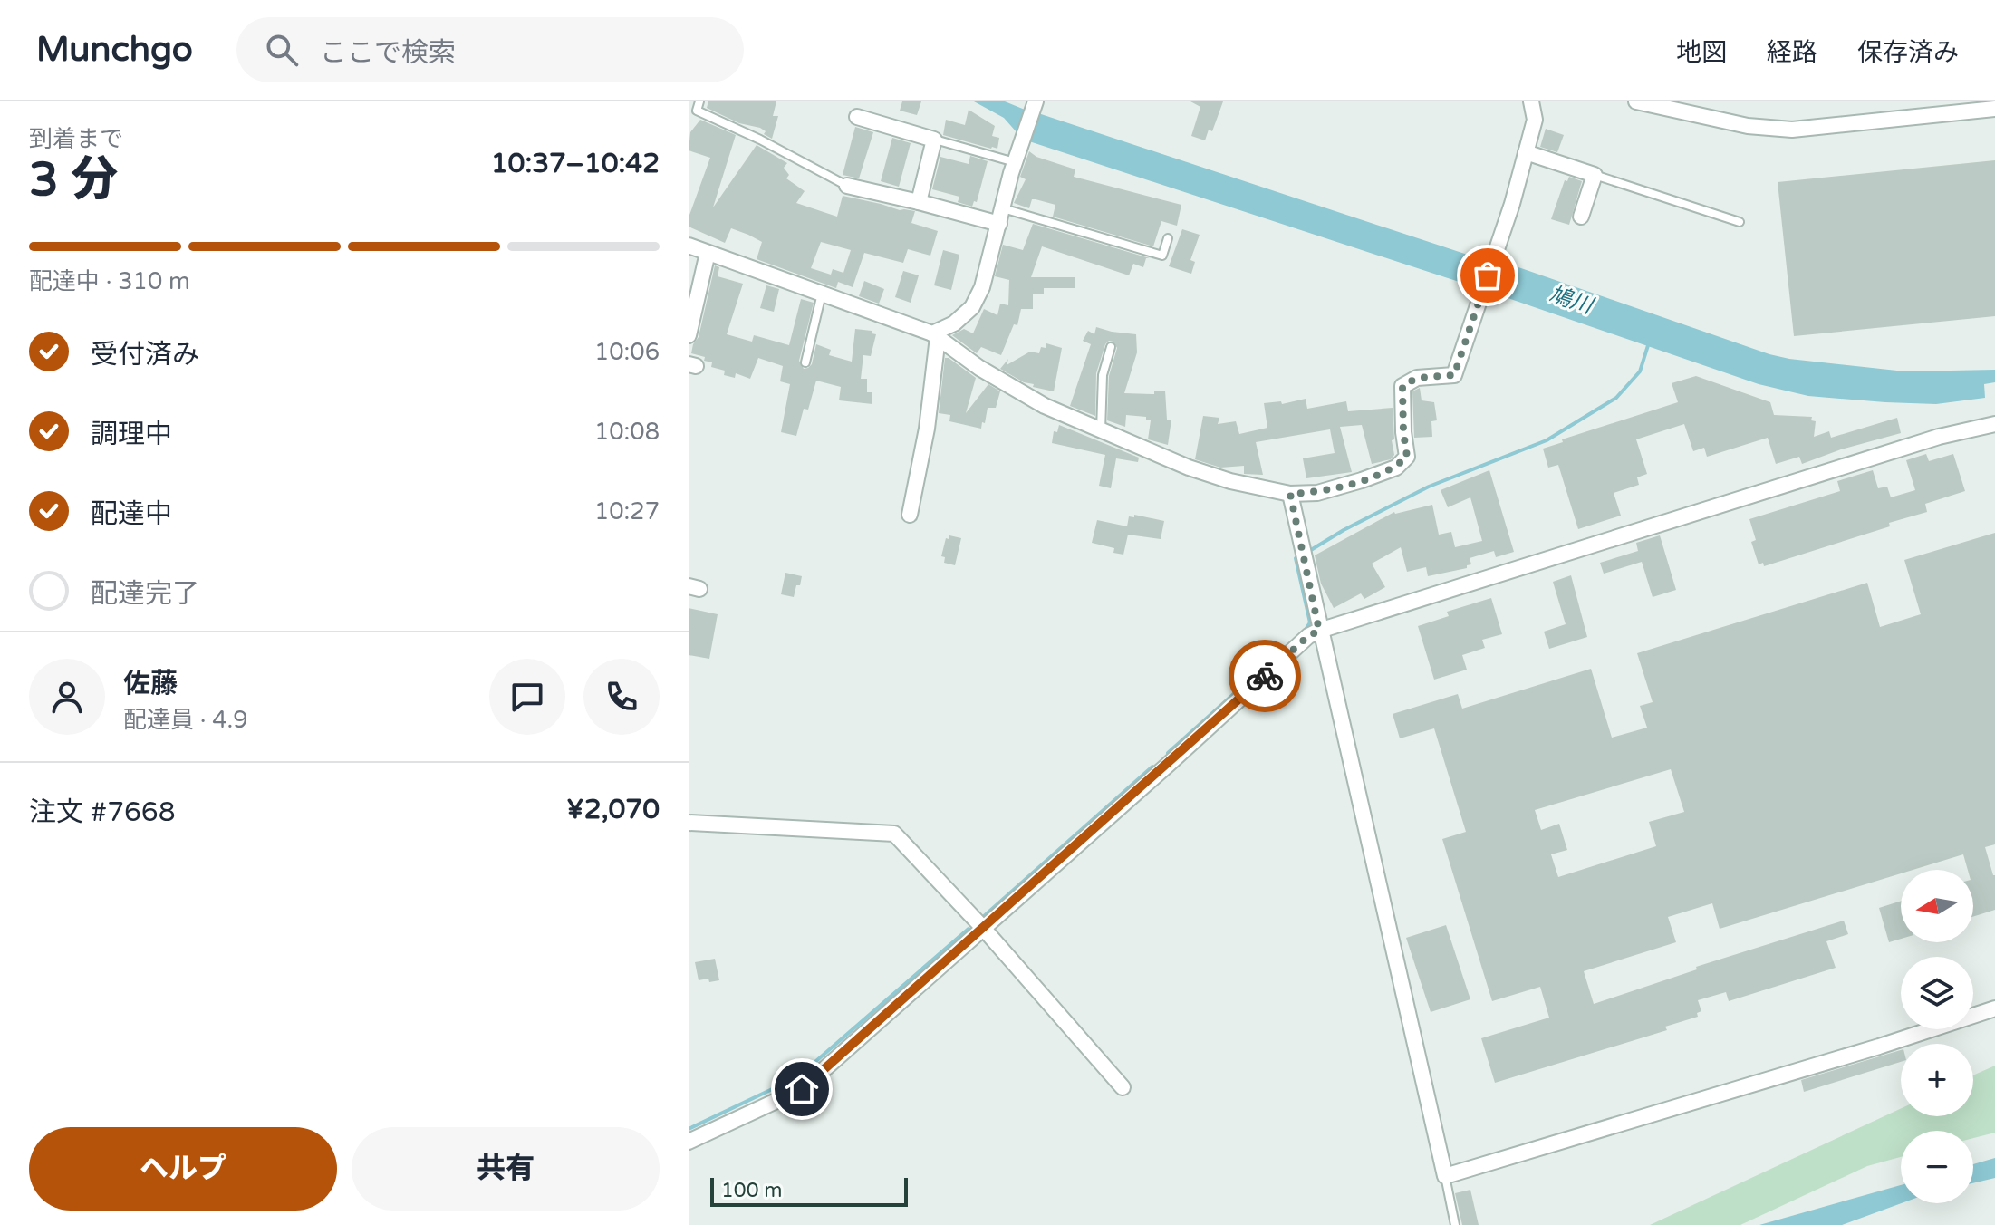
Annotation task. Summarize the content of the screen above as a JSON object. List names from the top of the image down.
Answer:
{
  "water": ["鳩川"],
  "scale_bar": "100 m",
  "north": "left",
  "page": {
    "header": "Munchgo",
    "search": "ここで検索",
    "nav": ["地図", "経路", "保存済み"],
    "heading": ["3 分", "到着まで", "10:37–10:42"],
    "panel": [
      "佐藤",
      "配達員 · 4.9",
      "注文 #7668",
      "¥2,070"
    ],
    "bar": "配達中 · 310 m",
    "list": [
      ["受付済み", "10:06"],
      ["調理中", "10:08"],
      ["配達中", "10:27"],
      "配達完了"
    ],
    "map_buttons": ["+", "−"],
    "buttons": ["ヘルプ", "共有"],
    "scale": "100 m"
  }
}
